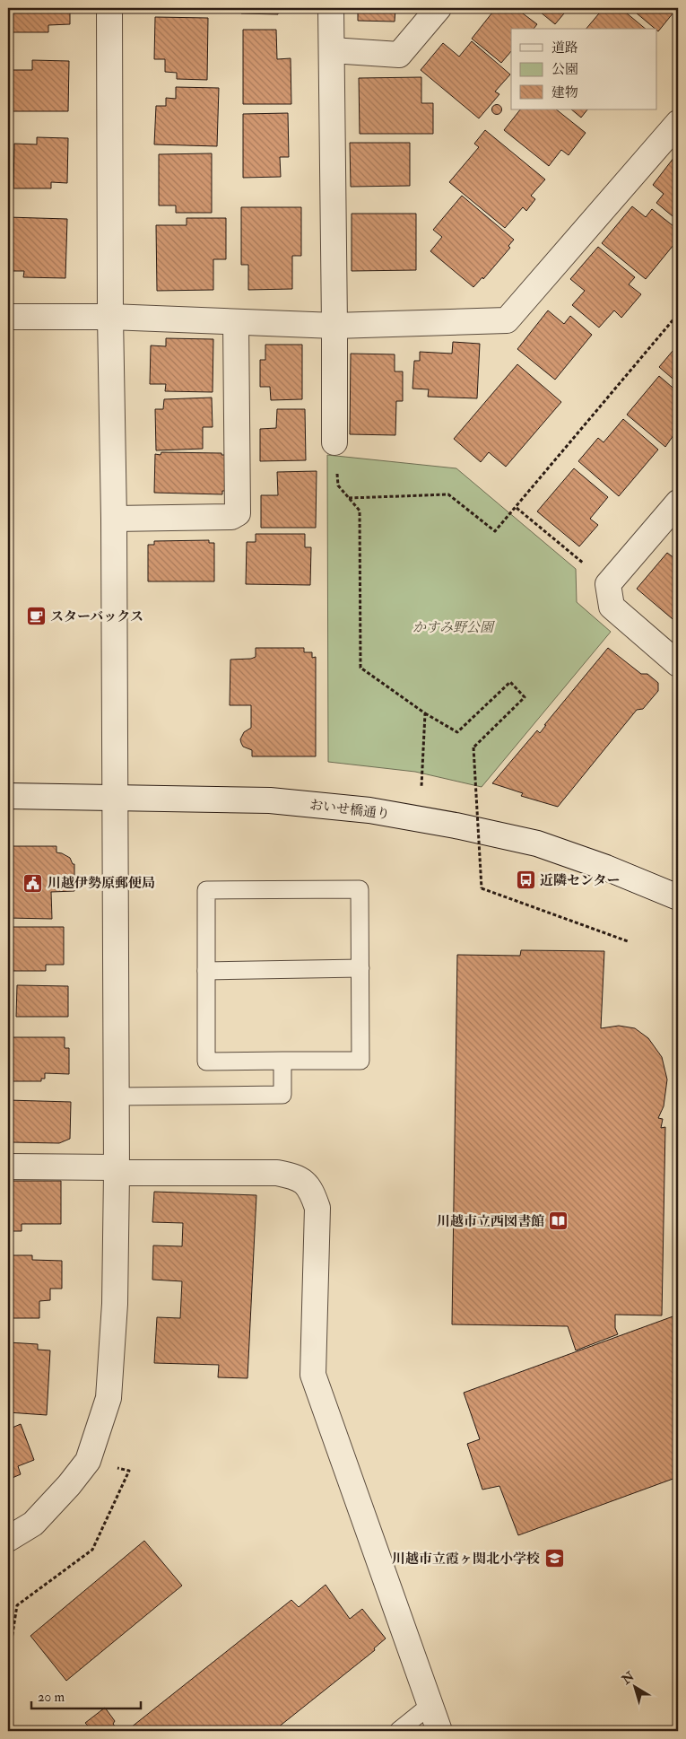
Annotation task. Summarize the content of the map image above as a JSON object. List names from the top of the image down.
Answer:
{
  "streets": {
    "street": ["おいせ橋通り"]
  },
  "parks": ["かすみ野公園"],
  "places": {
    "cafe": ["スターバックス"],
    "bus stop": ["近隣センター"],
    "public building": ["川越伊勢原郵便局"],
    "library": ["川越市立西図書館"],
    "school or university": ["川越市立霞ヶ関北小学校"]
  },
  "legend": ["道路", "公園", "建物"],
  "scale_bar": "20 m",
  "north": "top left"
}
